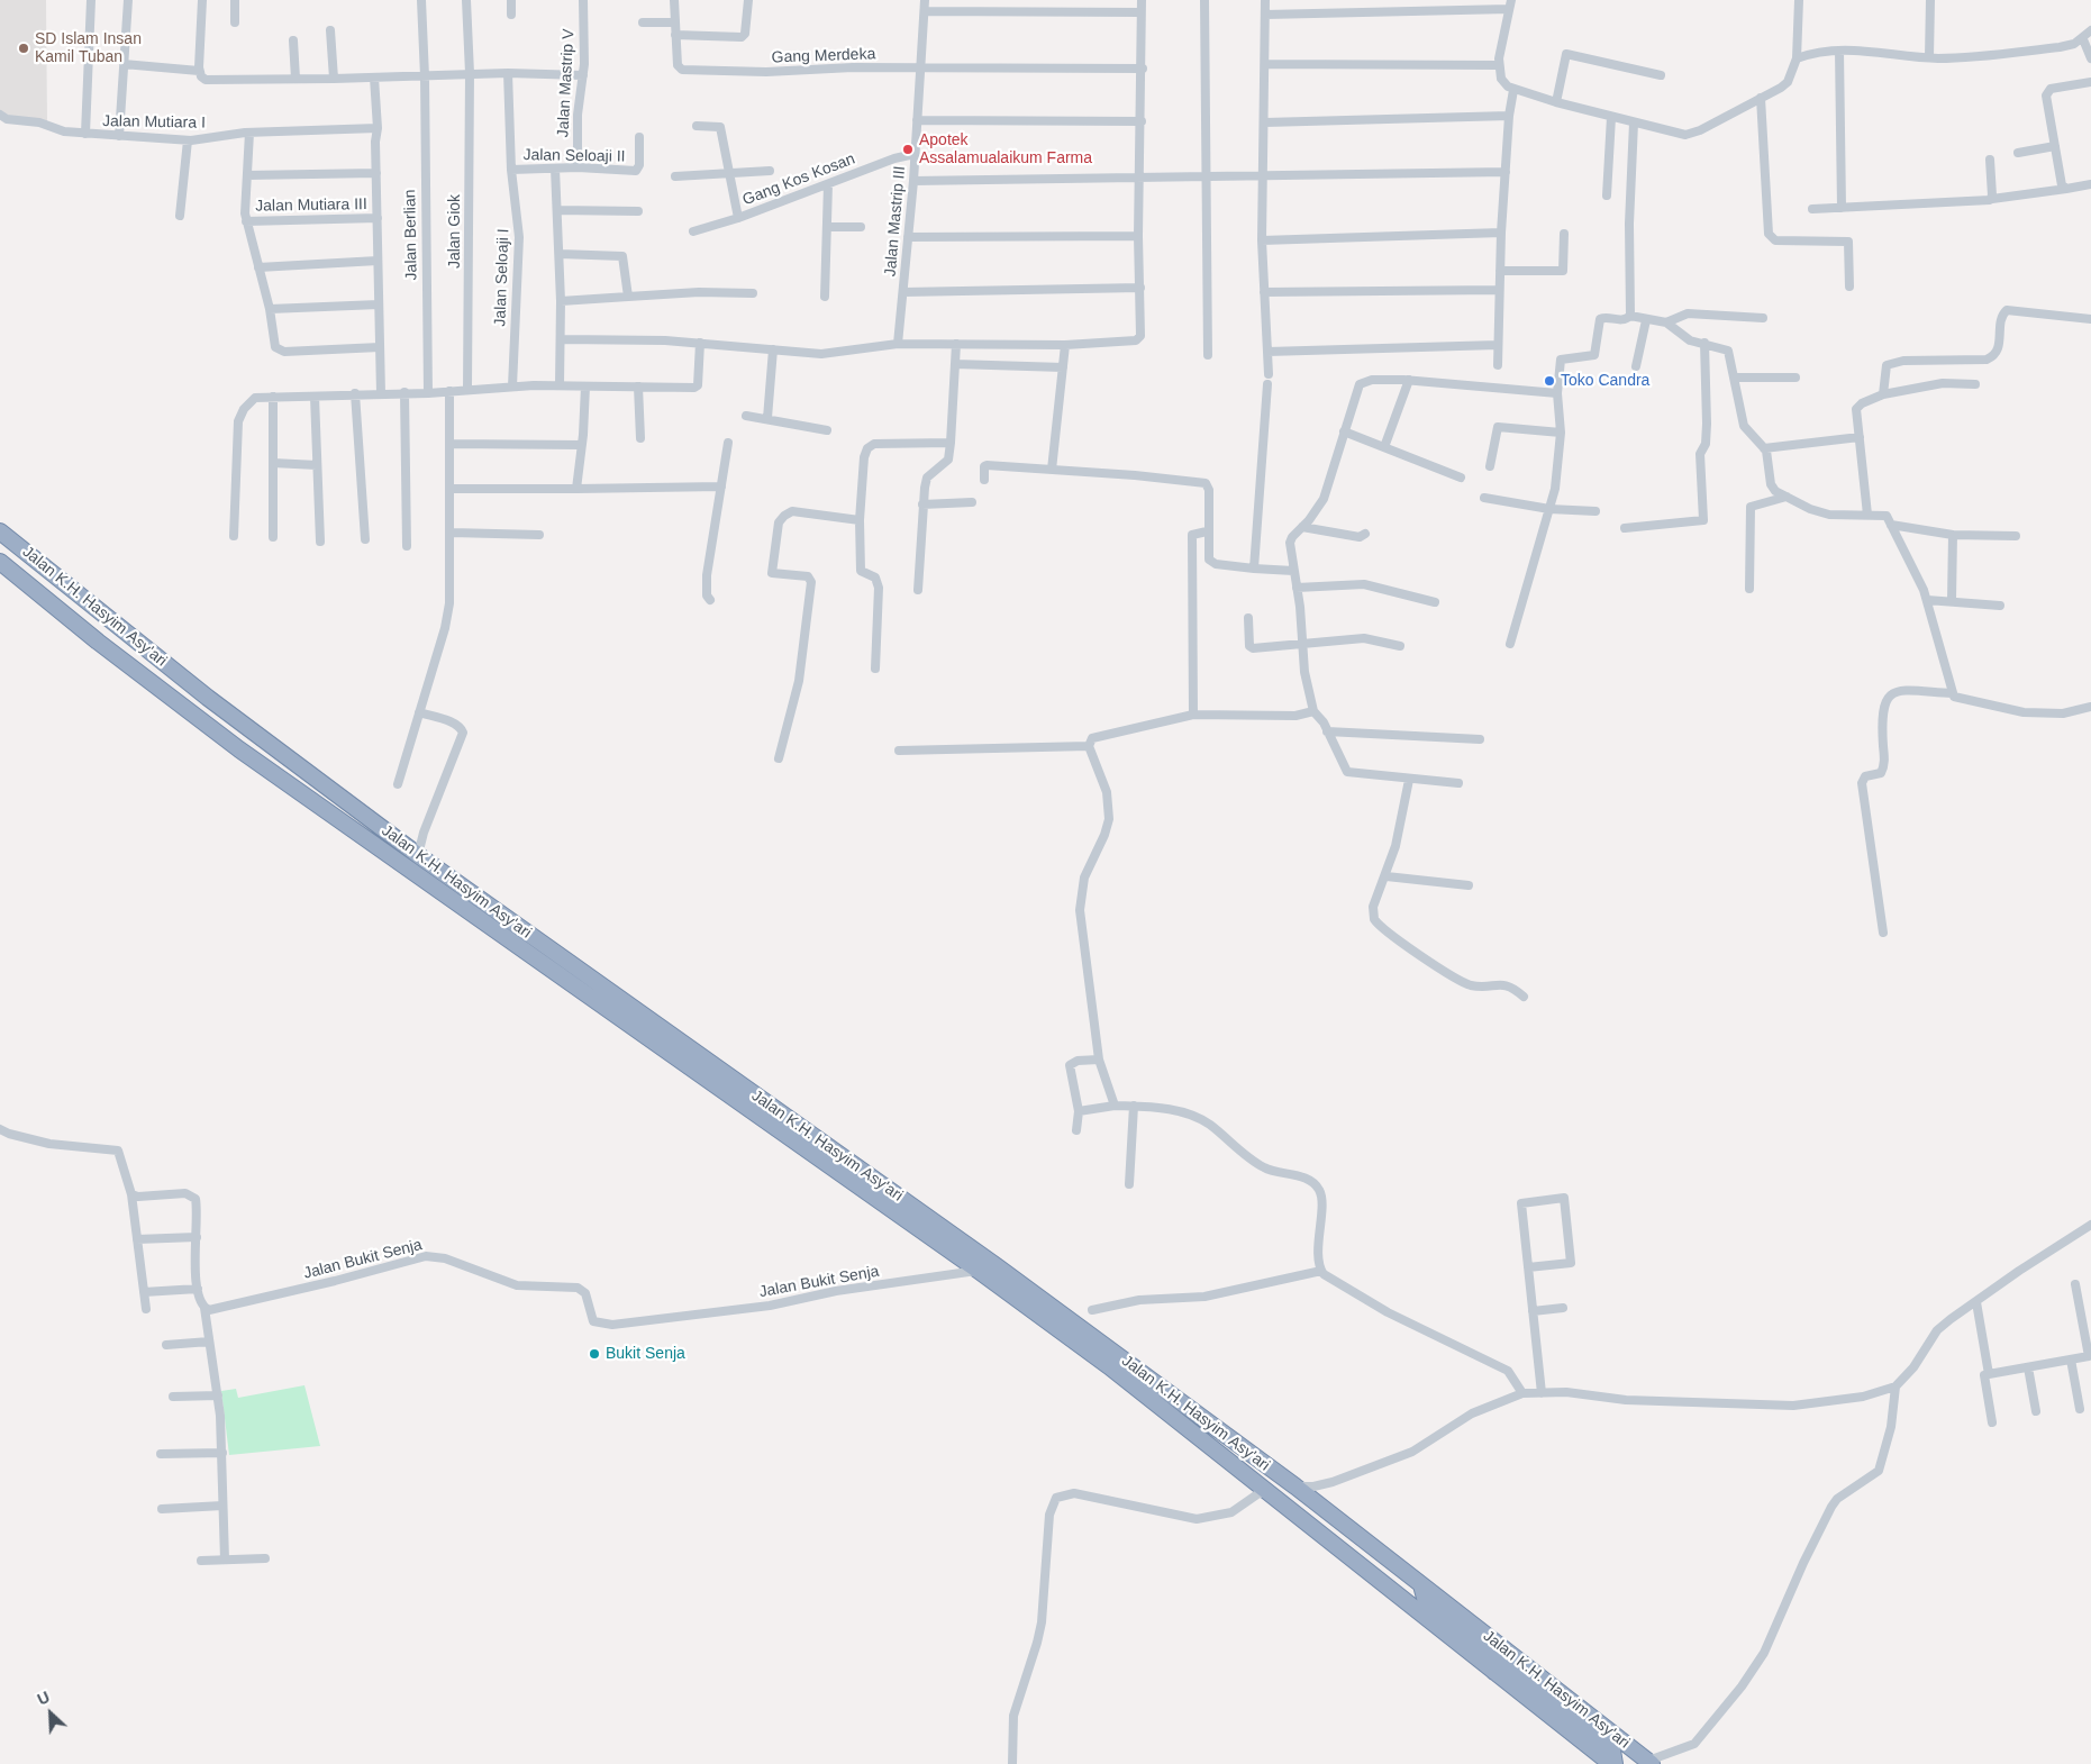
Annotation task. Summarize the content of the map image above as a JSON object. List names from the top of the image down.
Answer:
{
  "streets": {
    "highway": ["Jalan K.H. Hasyim Asy'ari"],
    "street": [
      "Gang Merdeka",
      "Jalan Mastrip V",
      "Jalan Mutiara I",
      "Jalan Seloaji II",
      "Gang Kos Kosan",
      "Jalan Mutiara III",
      "Jalan Mastrip III",
      "Jalan Giok",
      "Jalan Berlian",
      "Jalan Seloaji I",
      "Jalan Bukit Senja"
    ]
  },
  "crossings": [
    ["Gang Merdeka", "Jalan Mastrip III"],
    ["Jalan Mastrip V", "Jalan Seloaji II"],
    ["Jalan Seloaji II", "Jalan Seloaji I"],
    ["Gang Kos Kosan", "Jalan Mastrip III"],
    ["Jalan K.H. Hasyim Asy'ari", "Jalan Bukit Senja"]
  ],
  "places": [
    "SD Islam Insan Kamil Tuban",
    "Apotek Assalamualaikum Farma",
    "Toko Candra",
    "Bukit Senja"
  ],
  "north": "top left"
}
